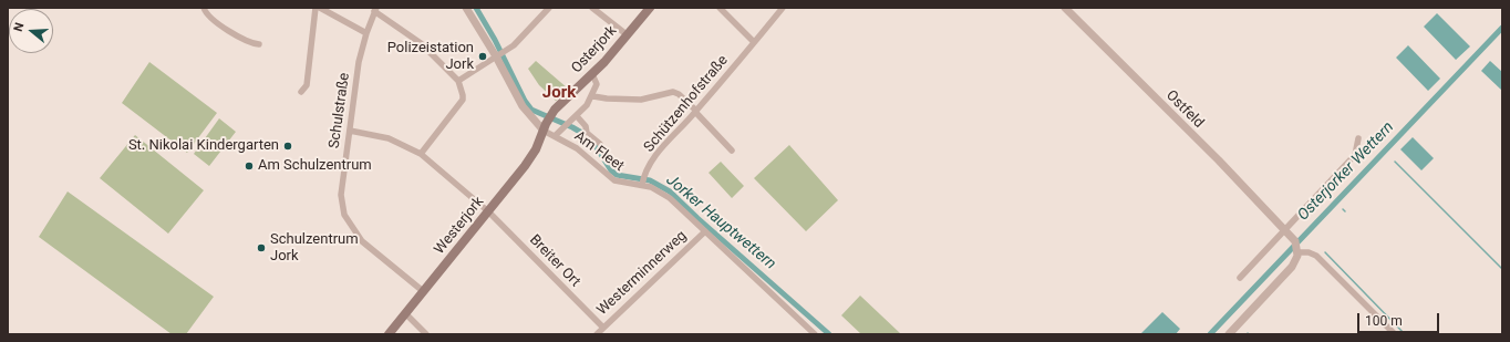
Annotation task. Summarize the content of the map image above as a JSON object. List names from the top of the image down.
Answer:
{
  "streets": {
    "main road": ["Osterjork", "Westerjork"],
    "street": [
      "Schützenhofstraße",
      "Ostfeld",
      "Schulstraße",
      "Am Fleet",
      "Breiter Ort",
      "Westerminnerweg"
    ]
  },
  "crossings": [
    ["Osterjork", "Am Fleet"],
    ["Osterjork", "Westerjork"],
    ["Schützenhofstraße", "Am Fleet"],
    ["Schulstraße", "Westerjork"],
    ["Schulstraße", "Breiter Ort"],
    ["Am Fleet", "Westerjork"],
    ["Am Fleet", "Westerminnerweg"],
    ["Westerjork", "Breiter Ort"],
    ["Breiter Ort", "Westerminnerweg"]
  ],
  "districts": ["Jork"],
  "water": ["Osterjorker Wettern", "Jorker Hauptwettern"],
  "places": [
    "Polizeistation Jork",
    "St. Nikolai Kindergarten",
    "Am Schulzentrum",
    "Schulzentrum Jork"
  ],
  "scale_bar": "100 m",
  "north": "left"
}
